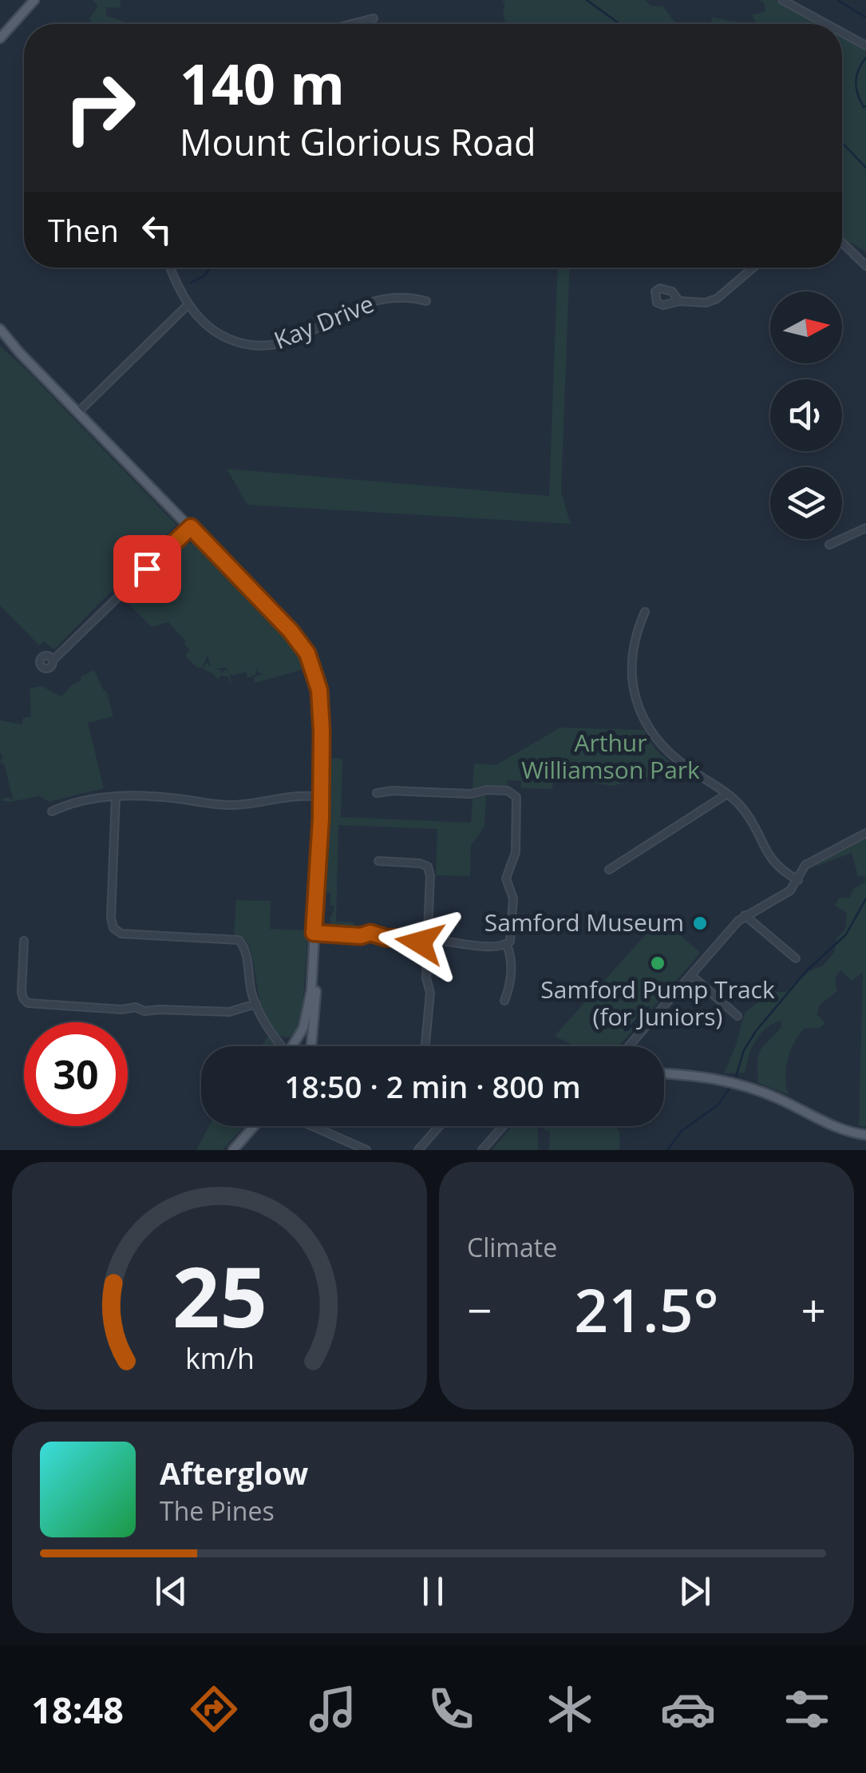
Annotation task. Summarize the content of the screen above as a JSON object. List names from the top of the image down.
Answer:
{
  "streets": {
    "street": ["Kay Drive"]
  },
  "parks": ["Arthur Williamson Park"],
  "places": ["Samford Museum", "Samford Pump Track (for Juniors)"],
  "north": "right",
  "page": {
    "turn": ["140 m", "Mount Glorious Road"],
    "then": "Then",
    "limit": "30",
    "trip": "18:50 · 2 min · 800 m",
    "tile": "Climate",
    "heat": ["−", "21.5°", "+"],
    "song": ["Afterglow", "The Pines"],
    "tabs": "18:48",
    "gauge": ["25", "km/h"]
  }
}
